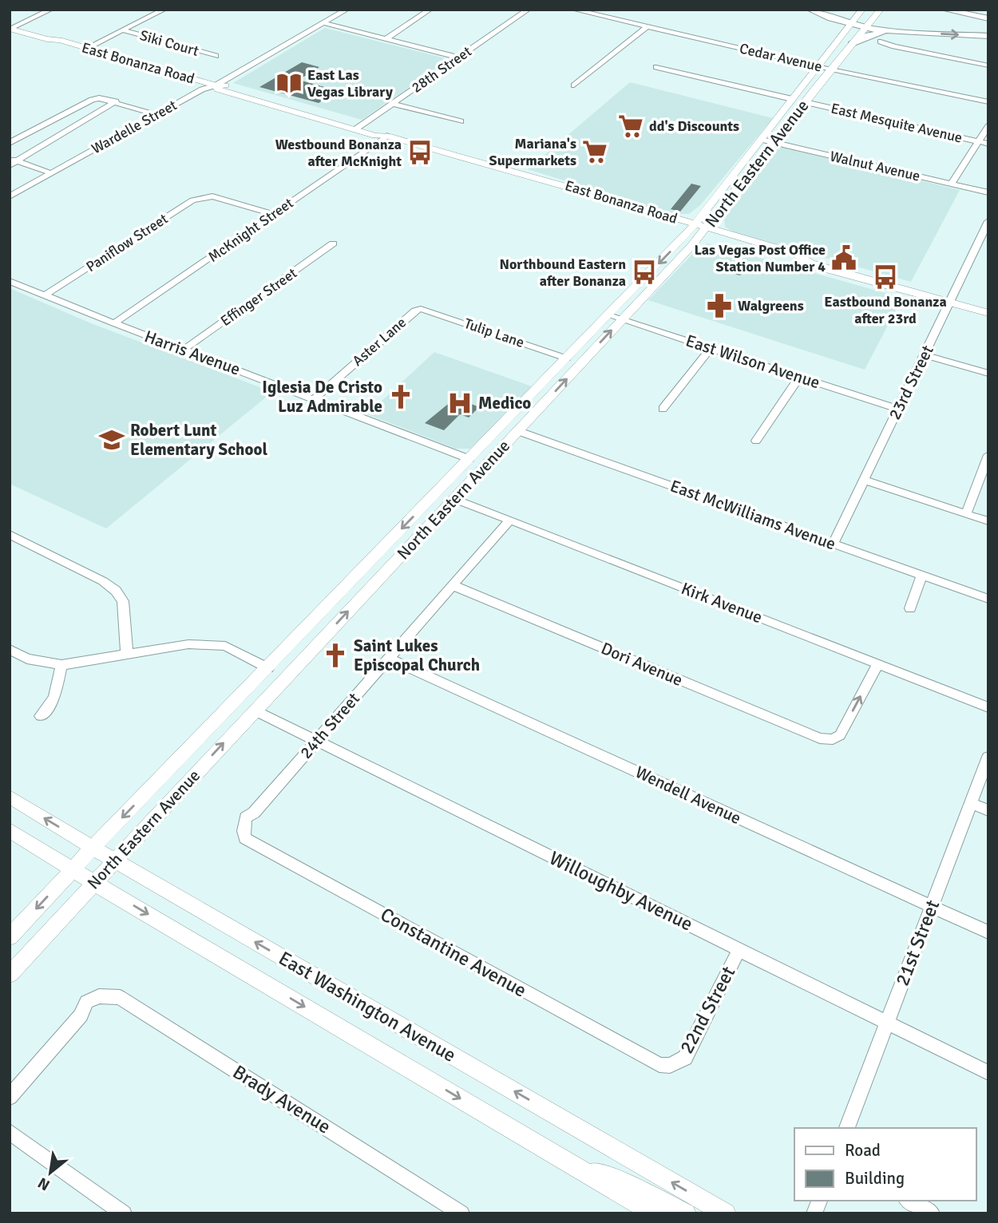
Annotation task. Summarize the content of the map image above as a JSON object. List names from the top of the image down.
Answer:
{
  "streets": {
    "main road": ["East Bonanza Road", "North Eastern Avenue", "East Washington Avenue"],
    "street": [
      "Siki Court",
      "Cedar Avenue",
      "28th Street",
      "East Mesquite Avenue",
      "Wardelle Street",
      "Walnut Avenue",
      "McKnight Street",
      "Paniflow Street",
      "Effinger Street",
      "Tulip Lane",
      "Aster Lane",
      "Harris Avenue",
      "East Wilson Avenue",
      "23rd Street",
      "East McWilliams Avenue",
      "Kirk Avenue",
      "Dori Avenue",
      "24th Street",
      "Wendell Avenue",
      "Willoughby Avenue",
      "21st Street",
      "Constantine Avenue",
      "22nd Street",
      "Brady Avenue"
    ]
  },
  "crossings": [
    ["Cedar Avenue", "North Eastern Avenue"],
    ["East Bonanza Road", "28th Street"],
    ["East Bonanza Road", "Wardelle Street"],
    ["East Bonanza Road", "North Eastern Avenue"],
    ["East Bonanza Road", "McKnight Street"],
    ["East Bonanza Road", "23rd Street"],
    ["East Mesquite Avenue", "North Eastern Avenue"],
    ["North Eastern Avenue", "Walnut Avenue"],
    ["North Eastern Avenue", "Tulip Lane"],
    ["North Eastern Avenue", "Harris Avenue"],
    ["North Eastern Avenue", "East Wilson Avenue"],
    ["North Eastern Avenue", "East McWilliams Avenue"],
    ["North Eastern Avenue", "Kirk Avenue"],
    ["North Eastern Avenue", "Willoughby Avenue"],
    ["North Eastern Avenue", "East Washington Avenue"],
    ["McKnight Street", "Paniflow Street"],
    ["McKnight Street", "Harris Avenue"],
    ["Paniflow Street", "Harris Avenue"],
    ["Effinger Street", "Harris Avenue"],
    ["Tulip Lane", "Aster Lane"],
    ["Aster Lane", "Harris Avenue"],
    ["East Wilson Avenue", "23rd Street"],
    ["23rd Street", "East McWilliams Avenue"],
    ["Kirk Avenue", "Dori Avenue"],
    ["Kirk Avenue", "24th Street"],
    ["Dori Avenue", "24th Street"],
    ["24th Street", "Wendell Avenue"],
    ["24th Street", "Willoughby Avenue"],
    ["24th Street", "Constantine Avenue"],
    ["Wendell Avenue", "21st Street"],
    ["Willoughby Avenue", "21st Street"],
    ["Willoughby Avenue", "22nd Street"],
    ["Constantine Avenue", "22nd Street"]
  ],
  "one_way": ["Dori Avenue"],
  "places": {
    "library": ["East Las Vegas Library"],
    "supermarket": ["dd's Discounts", "Mariana's Supermarkets"],
    "bus stop": ["Westbound Bonanza after McKnight", "Northbound Eastern after Bonanza", "Eastbound Bonanza after 23rd"],
    "public building": ["Las Vegas Post Office Station Number 4"],
    "pharmacy": ["Walgreens"],
    "church": ["Iglesia De Cristo Luz Admirable", "Saint Lukes Episcopal Church"],
    "hospital": ["Medico"],
    "school or university": ["Robert Lunt Elementary School"]
  },
  "legend": ["Road", "Building"],
  "north": "bottom left"
}
